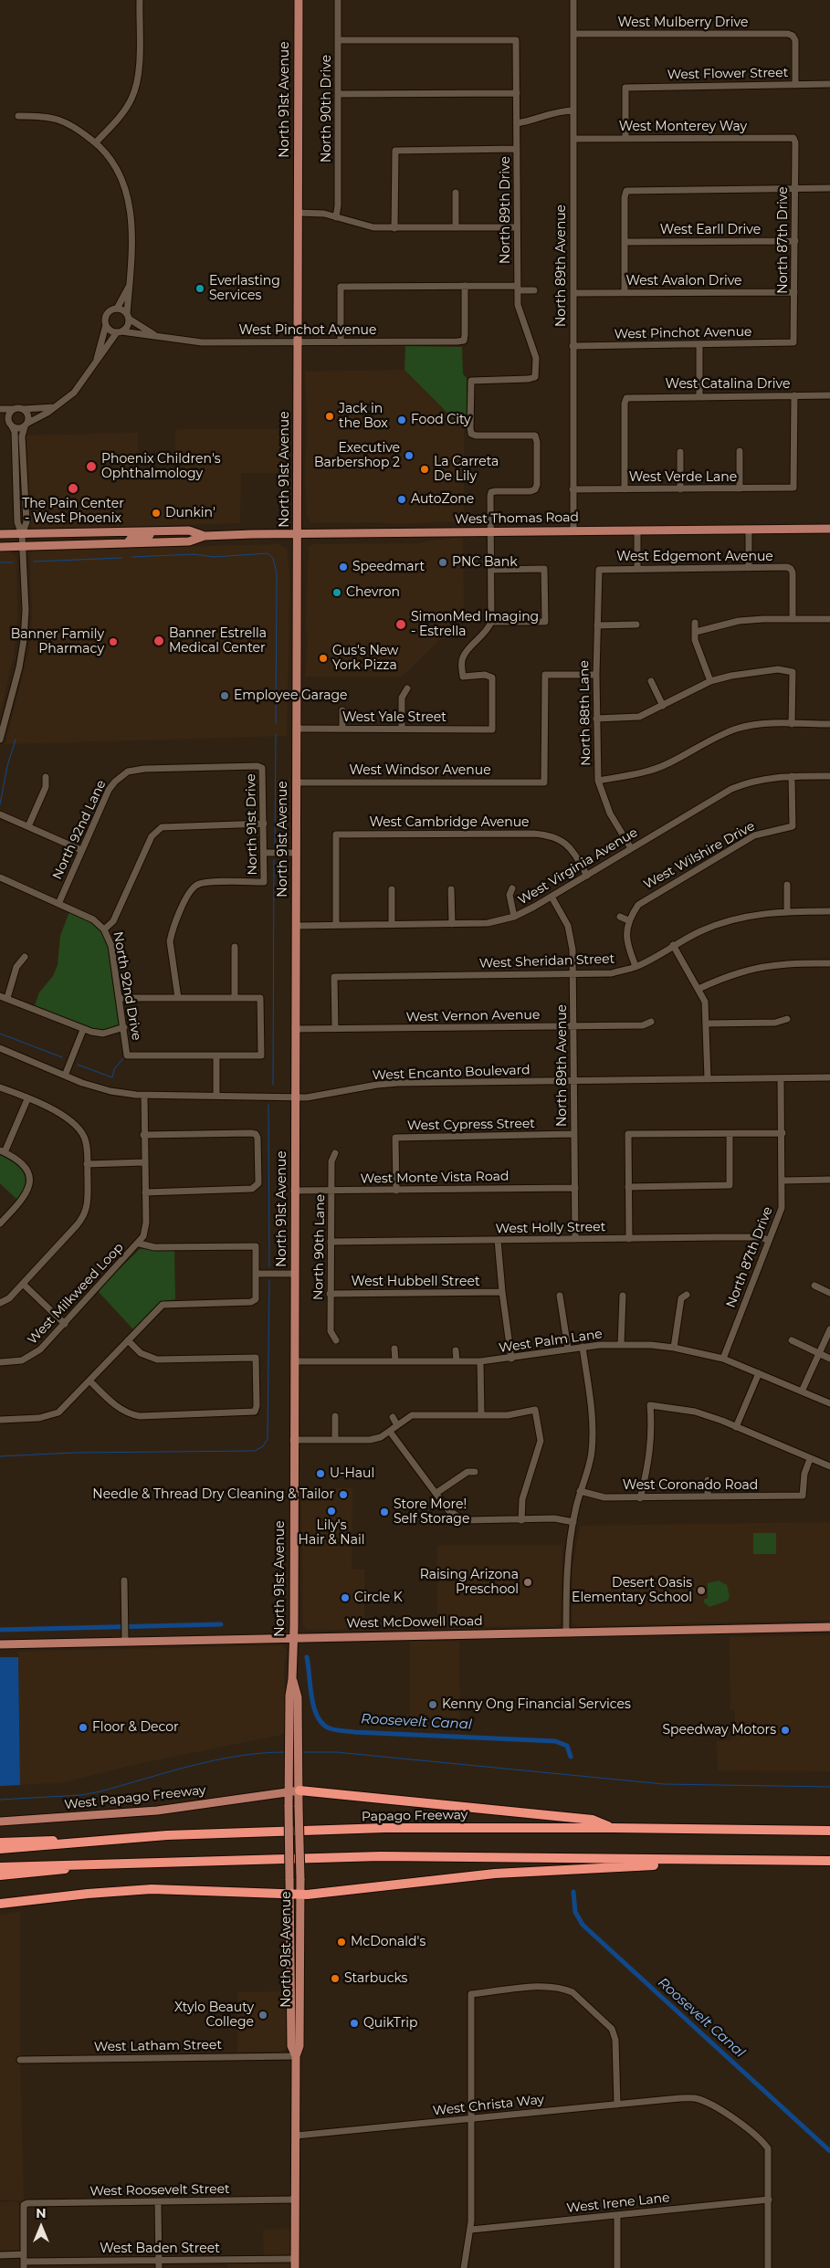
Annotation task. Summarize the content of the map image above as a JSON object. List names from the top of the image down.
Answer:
{
  "streets": {
    "highway": ["Papago Freeway"],
    "main road": [
      "North 91st Avenue",
      "West Thomas Road",
      "West McDowell Road",
      "West Papago Freeway"
    ],
    "street": [
      "West Mulberry Drive",
      "West Flower Street",
      "North 90th Drive",
      "West Monterey Way",
      "North 89th Drive",
      "West Earll Drive",
      "North 87th Drive",
      "North 89th Avenue",
      "West Avalon Drive",
      "West Pinchot Avenue",
      "West Catalina Drive",
      "West Verde Lane",
      "West Edgemont Avenue",
      "North 88th Lane",
      "West Yale Street",
      "West Windsor Avenue",
      "West Cambridge Avenue",
      "North 91st Drive",
      "North 92nd Lane",
      "West Wilshire Drive",
      "West Virginia Avenue",
      "West Sheridan Street",
      "North 92nd Drive",
      "West Vernon Avenue",
      "West Encanto Boulevard",
      "West Cypress Street",
      "West Monte Vista Road",
      "West Holly Street",
      "North 90th Lane",
      "West Hubbell Street",
      "West Milkweed Loop",
      "West Palm Lane",
      "West Coronado Road",
      "West Latham Street",
      "West Christa Way",
      "West Roosevelt Street",
      "West Irene Lane",
      "West Baden Street"
    ]
  },
  "crossings": [
    ["West Mulberry Drive", "West Flower Street"],
    ["West Mulberry Drive", "North 89th Avenue"],
    ["West Flower Street", "West Monterey Way"],
    ["North 91st Avenue", "West Pinchot Avenue"],
    ["North 91st Avenue", "West Thomas Road"],
    ["North 91st Avenue", "West Yale Street"],
    ["North 91st Avenue", "West Windsor Avenue"],
    ["North 91st Avenue", "West Virginia Avenue"],
    ["North 91st Avenue", "West Vernon Avenue"],
    ["North 91st Avenue", "West Encanto Boulevard"],
    ["North 91st Avenue", "West Monte Vista Road"],
    ["North 91st Avenue", "West Palm Lane"],
    ["North 91st Avenue", "West McDowell Road"],
    ["North 91st Avenue", "West Papago Freeway"],
    ["North 91st Avenue", "West Latham Street"],
    ["North 91st Avenue", "West Christa Way"],
    ["North 91st Avenue", "West Roosevelt Street"],
    ["North 91st Avenue", "West Baden Street"],
    ["North 90th Drive", "North 89th Drive"],
    ["West Monterey Way", "North 87th Drive"],
    ["West Monterey Way", "North 89th Avenue"],
    ["North 89th Drive", "West Thomas Road"],
    ["West Earll Drive", "North 87th Drive"],
    ["North 87th Drive", "West Avalon Drive"],
    ["North 87th Drive", "West Pinchot Avenue"],
    ["North 87th Drive", "West Encanto Boulevard"],
    ["North 87th Drive", "West Holly Street"],
    ["North 87th Drive", "West Palm Lane"],
    ["North 89th Avenue", "West Avalon Drive"],
    ["North 89th Avenue", "West Pinchot Avenue"],
    ["North 89th Avenue", "West Verde Lane"],
    ["North 89th Avenue", "West Thomas Road"],
    ["North 89th Avenue", "West Virginia Avenue"],
    ["North 89th Avenue", "West Sheridan Street"],
    ["North 89th Avenue", "West Vernon Avenue"],
    ["North 89th Avenue", "West Encanto Boulevard"],
    ["North 89th Avenue", "West Cypress Street"],
    ["North 89th Avenue", "West Monte Vista Road"],
    ["North 89th Avenue", "West Holly Street"],
    ["West Catalina Drive", "West Verde Lane"],
    ["West Edgemont Avenue", "North 88th Lane"],
    ["North 88th Lane", "West Windsor Avenue"],
    ["North 88th Lane", "West Virginia Avenue"],
    ["West Cambridge Avenue", "West Virginia Avenue"],
    ["North 91st Drive", "North 92nd Lane"],
    ["North 91st Drive", "North 92nd Drive"],
    ["West Wilshire Drive", "West Virginia Avenue"],
    ["West Sheridan Street", "West Vernon Avenue"],
    ["West Cypress Street", "West Monte Vista Road"],
    ["West Monte Vista Road", "North 90th Lane"],
    ["West Holly Street", "North 90th Lane"],
    ["North 90th Lane", "West Hubbell Street"],
    ["West Christa Way", "West Irene Lane"]
  ],
  "water": ["Roosevelt Canal"],
  "places": [
    "Everlasting Services",
    "Jack in the Box",
    "Food City",
    "Executive Barbershop 2",
    "Phoenix Children's Ophthalmology",
    "La Carreta De Lily",
    "The Pain Center - West Phoenix",
    "AutoZone",
    "Dunkin'",
    "PNC Bank",
    "Speedmart",
    "Chevron",
    "SimonMed Imaging - Estrella",
    "Banner Estrella Medical Center",
    "Banner Family Pharmacy",
    "Gus's New York Pizza",
    "Employee Garage",
    "U-Haul",
    "Needle & Thread Dry Cleaning & Tailor",
    "Lily's Hair & Nail",
    "Store More! Self Storage",
    "Raising Arizona Preschool",
    "Desert Oasis Elementary School",
    "Circle K",
    "Kenny Ong Financial Services",
    "Floor & Decor",
    "Speedway Motors",
    "McDonald's",
    "Starbucks",
    "Xtylo Beauty College",
    "QuikTrip"
  ],
  "north": "top"
}
